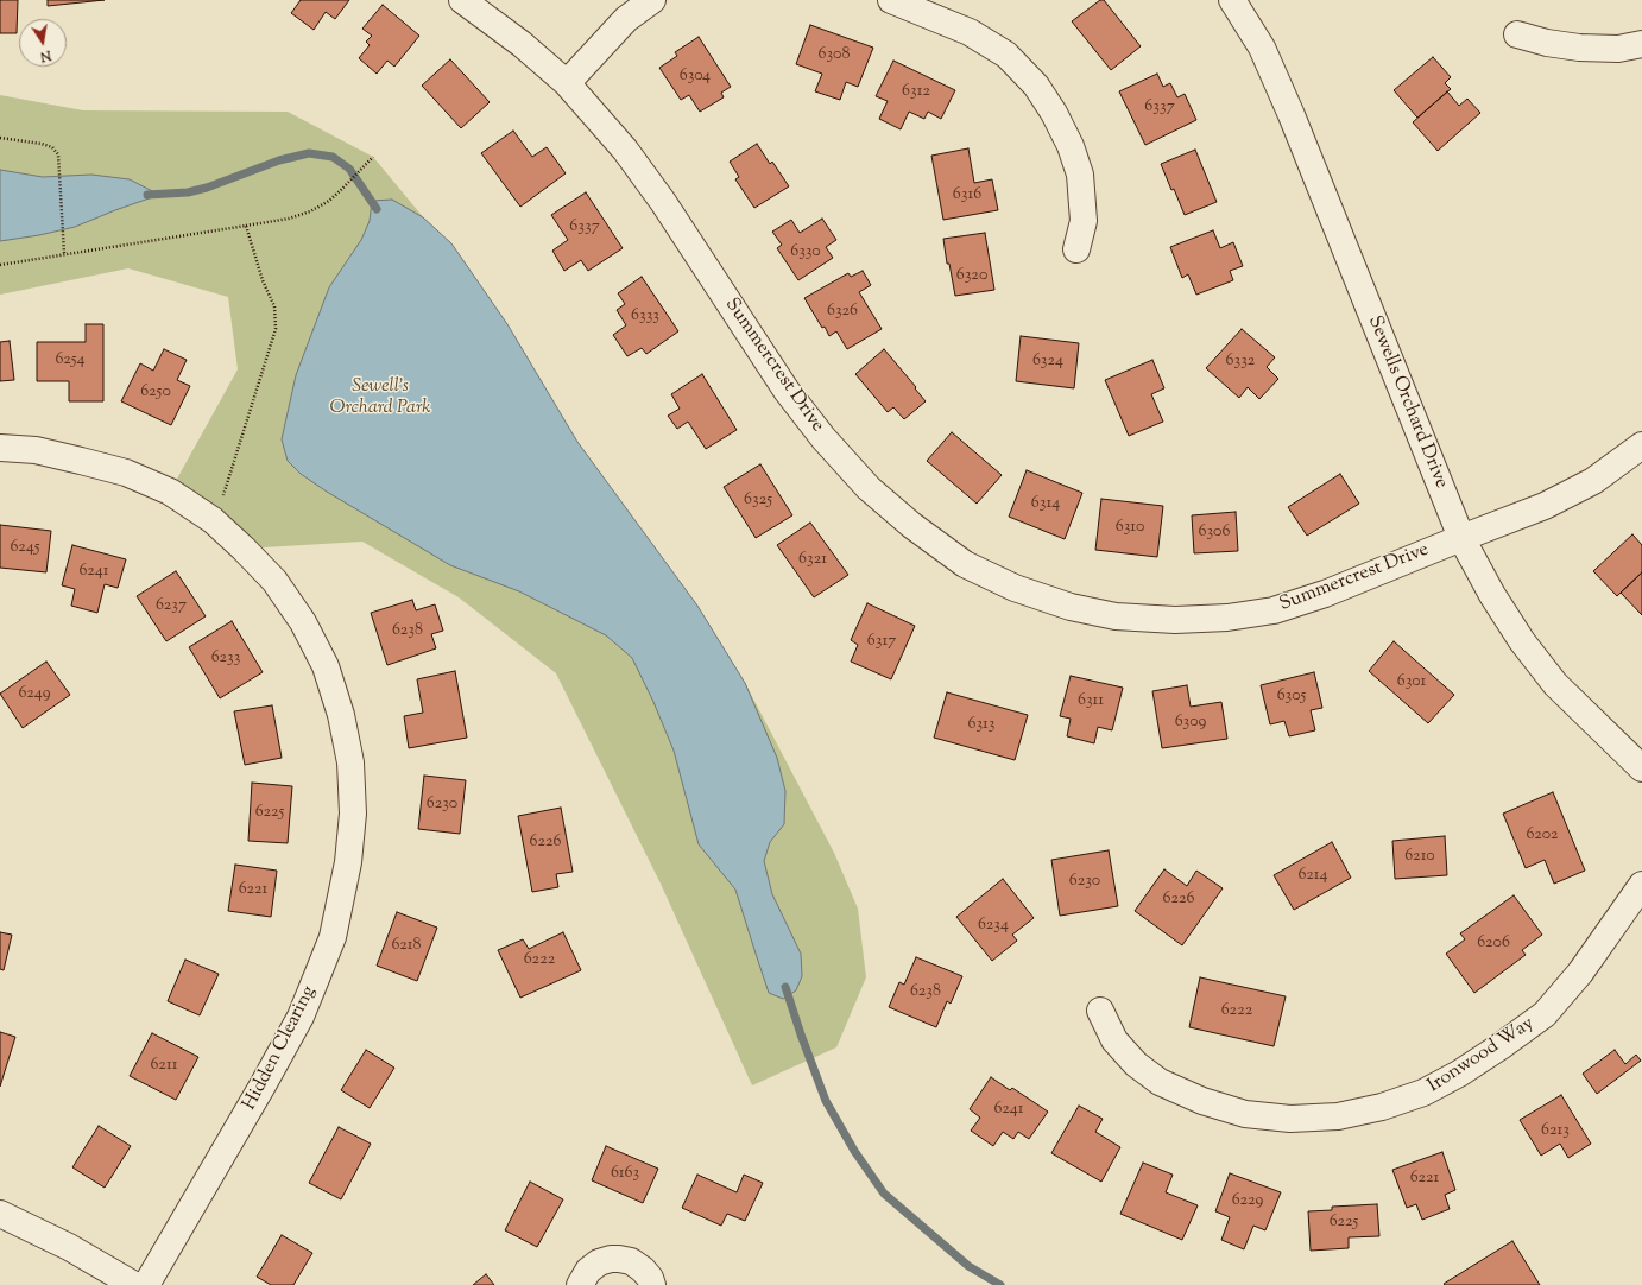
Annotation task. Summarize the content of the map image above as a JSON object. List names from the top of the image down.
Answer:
{
  "streets": {
    "street": [
      "Summercrest Drive",
      "Sewells Orchard Drive",
      "Hidden Clearing",
      "Ironwood Way"
    ]
  },
  "crossings": [
    ["Summercrest Drive", "Sewells Orchard Drive"]
  ],
  "parks": ["Sewell's Orchard Park"],
  "house_numbers": [
    "6308",
    "6304",
    "6312",
    "6337",
    "6316",
    "6337",
    "6330",
    "6320",
    "6326",
    "6333",
    "6254",
    "6324",
    "6332",
    "6250",
    "6325",
    "6314",
    "6310",
    "6306",
    "6245",
    "6321",
    "6241",
    "6237",
    "6238",
    "6317",
    "6233",
    "6301",
    "6249",
    "6305",
    "6311",
    "6309",
    "6313",
    "6230",
    "6225",
    "6202",
    "6226",
    "6210",
    "6214",
    "6230",
    "6221",
    "6226",
    "6234",
    "6206",
    "6218",
    "6222",
    "6238",
    "6222",
    "6211",
    "6241",
    "6213",
    "6163",
    "6221",
    "6229",
    "6225"
  ],
  "north": "bottom"
}
